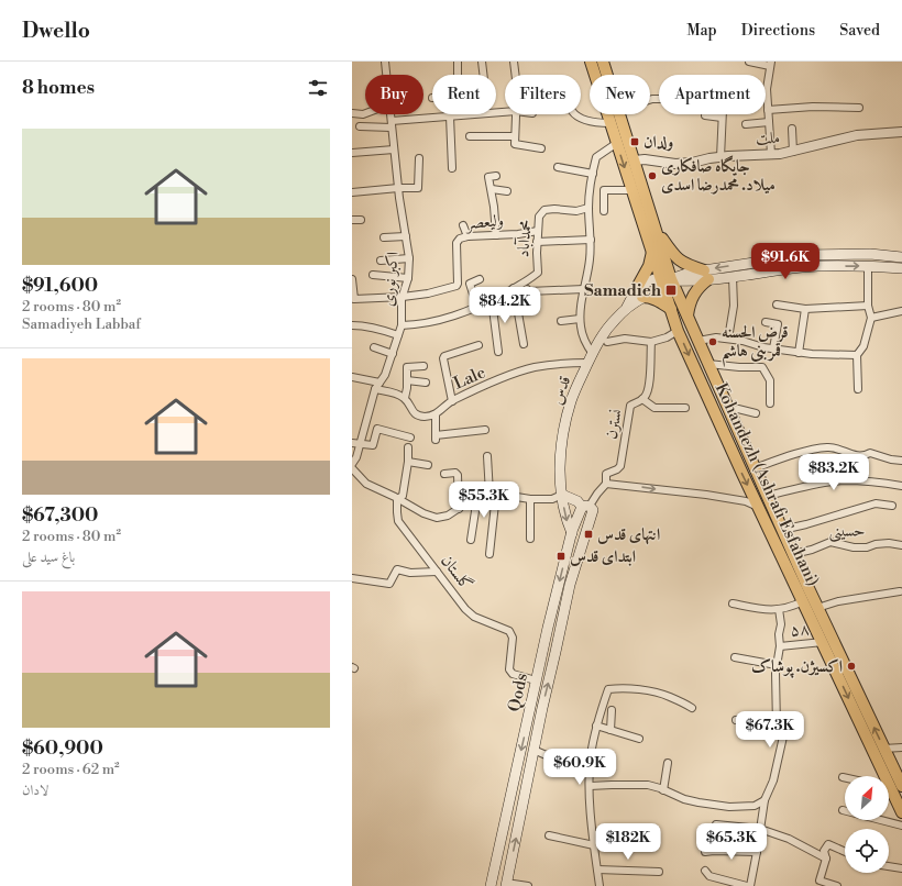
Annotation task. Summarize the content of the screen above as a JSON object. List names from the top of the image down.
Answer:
{
  "streets": {
    "main road": ["قدس", "Kohandezh (Ashrafi Esfahani)", "Qods"],
    "street": [
      "ملت",
      "ولیعصر",
      "محمدآباد",
      "اکبر نوری",
      "Lale",
      "نسترن",
      "حسینی",
      "گلستان",
      "۵۸"
    ]
  },
  "crossings": [
    ["ملت", "Kohandezh (Ashrafi Esfahani)"],
    ["ولیعصر", "محمدآباد"],
    ["ولیعصر", "اکبر نوری"],
    ["محمدآباد", "اکبر نوری"],
    ["Lale", "قدس"],
    ["قدس", "Qods"],
    ["Kohandezh (Ashrafi Esfahani)", "حسینی"],
    ["Kohandezh (Ashrafi Esfahani)", "۵۸"],
    ["گلستان", "Qods"]
  ],
  "places": {
    "transit": [
      "ولدان",
      "Samadieh",
      "انتهای قدس",
      "ابتدای قدس"
    ],
    "other": ["جایگاه صافکاری میلاد. محمدرضا اسدی", "قرض الحسنه قمربنی هاشم", "اکسیژن. پوشاک"]
  },
  "north": "top right",
  "page": {
    "header": "Dwello",
    "nav": ["Map", "Directions", "Saved"],
    "heading": "8 homes",
    "chip": [
      "Buy",
      "Rent",
      "Filters",
      "New",
      "Apartment"
    ],
    "list": [
      {
        "name": "$91,600",
        "note": "2 rooms · 80 m² · Samadiyeh Labbaf"
      },
      {
        "name": "$67,300",
        "note": "2 rooms · 80 m² · باغ سید علی"
      },
      {
        "name": "$60,900",
        "note": "2 rooms · 62 m² · لادان"
      }
    ],
    "price": [
      "$91.6K",
      "$84.2K",
      "$83.2K",
      "$55.3K",
      "$67.3K",
      "$60.9K",
      "$182K",
      "$65.3K"
    ]
  }
}
